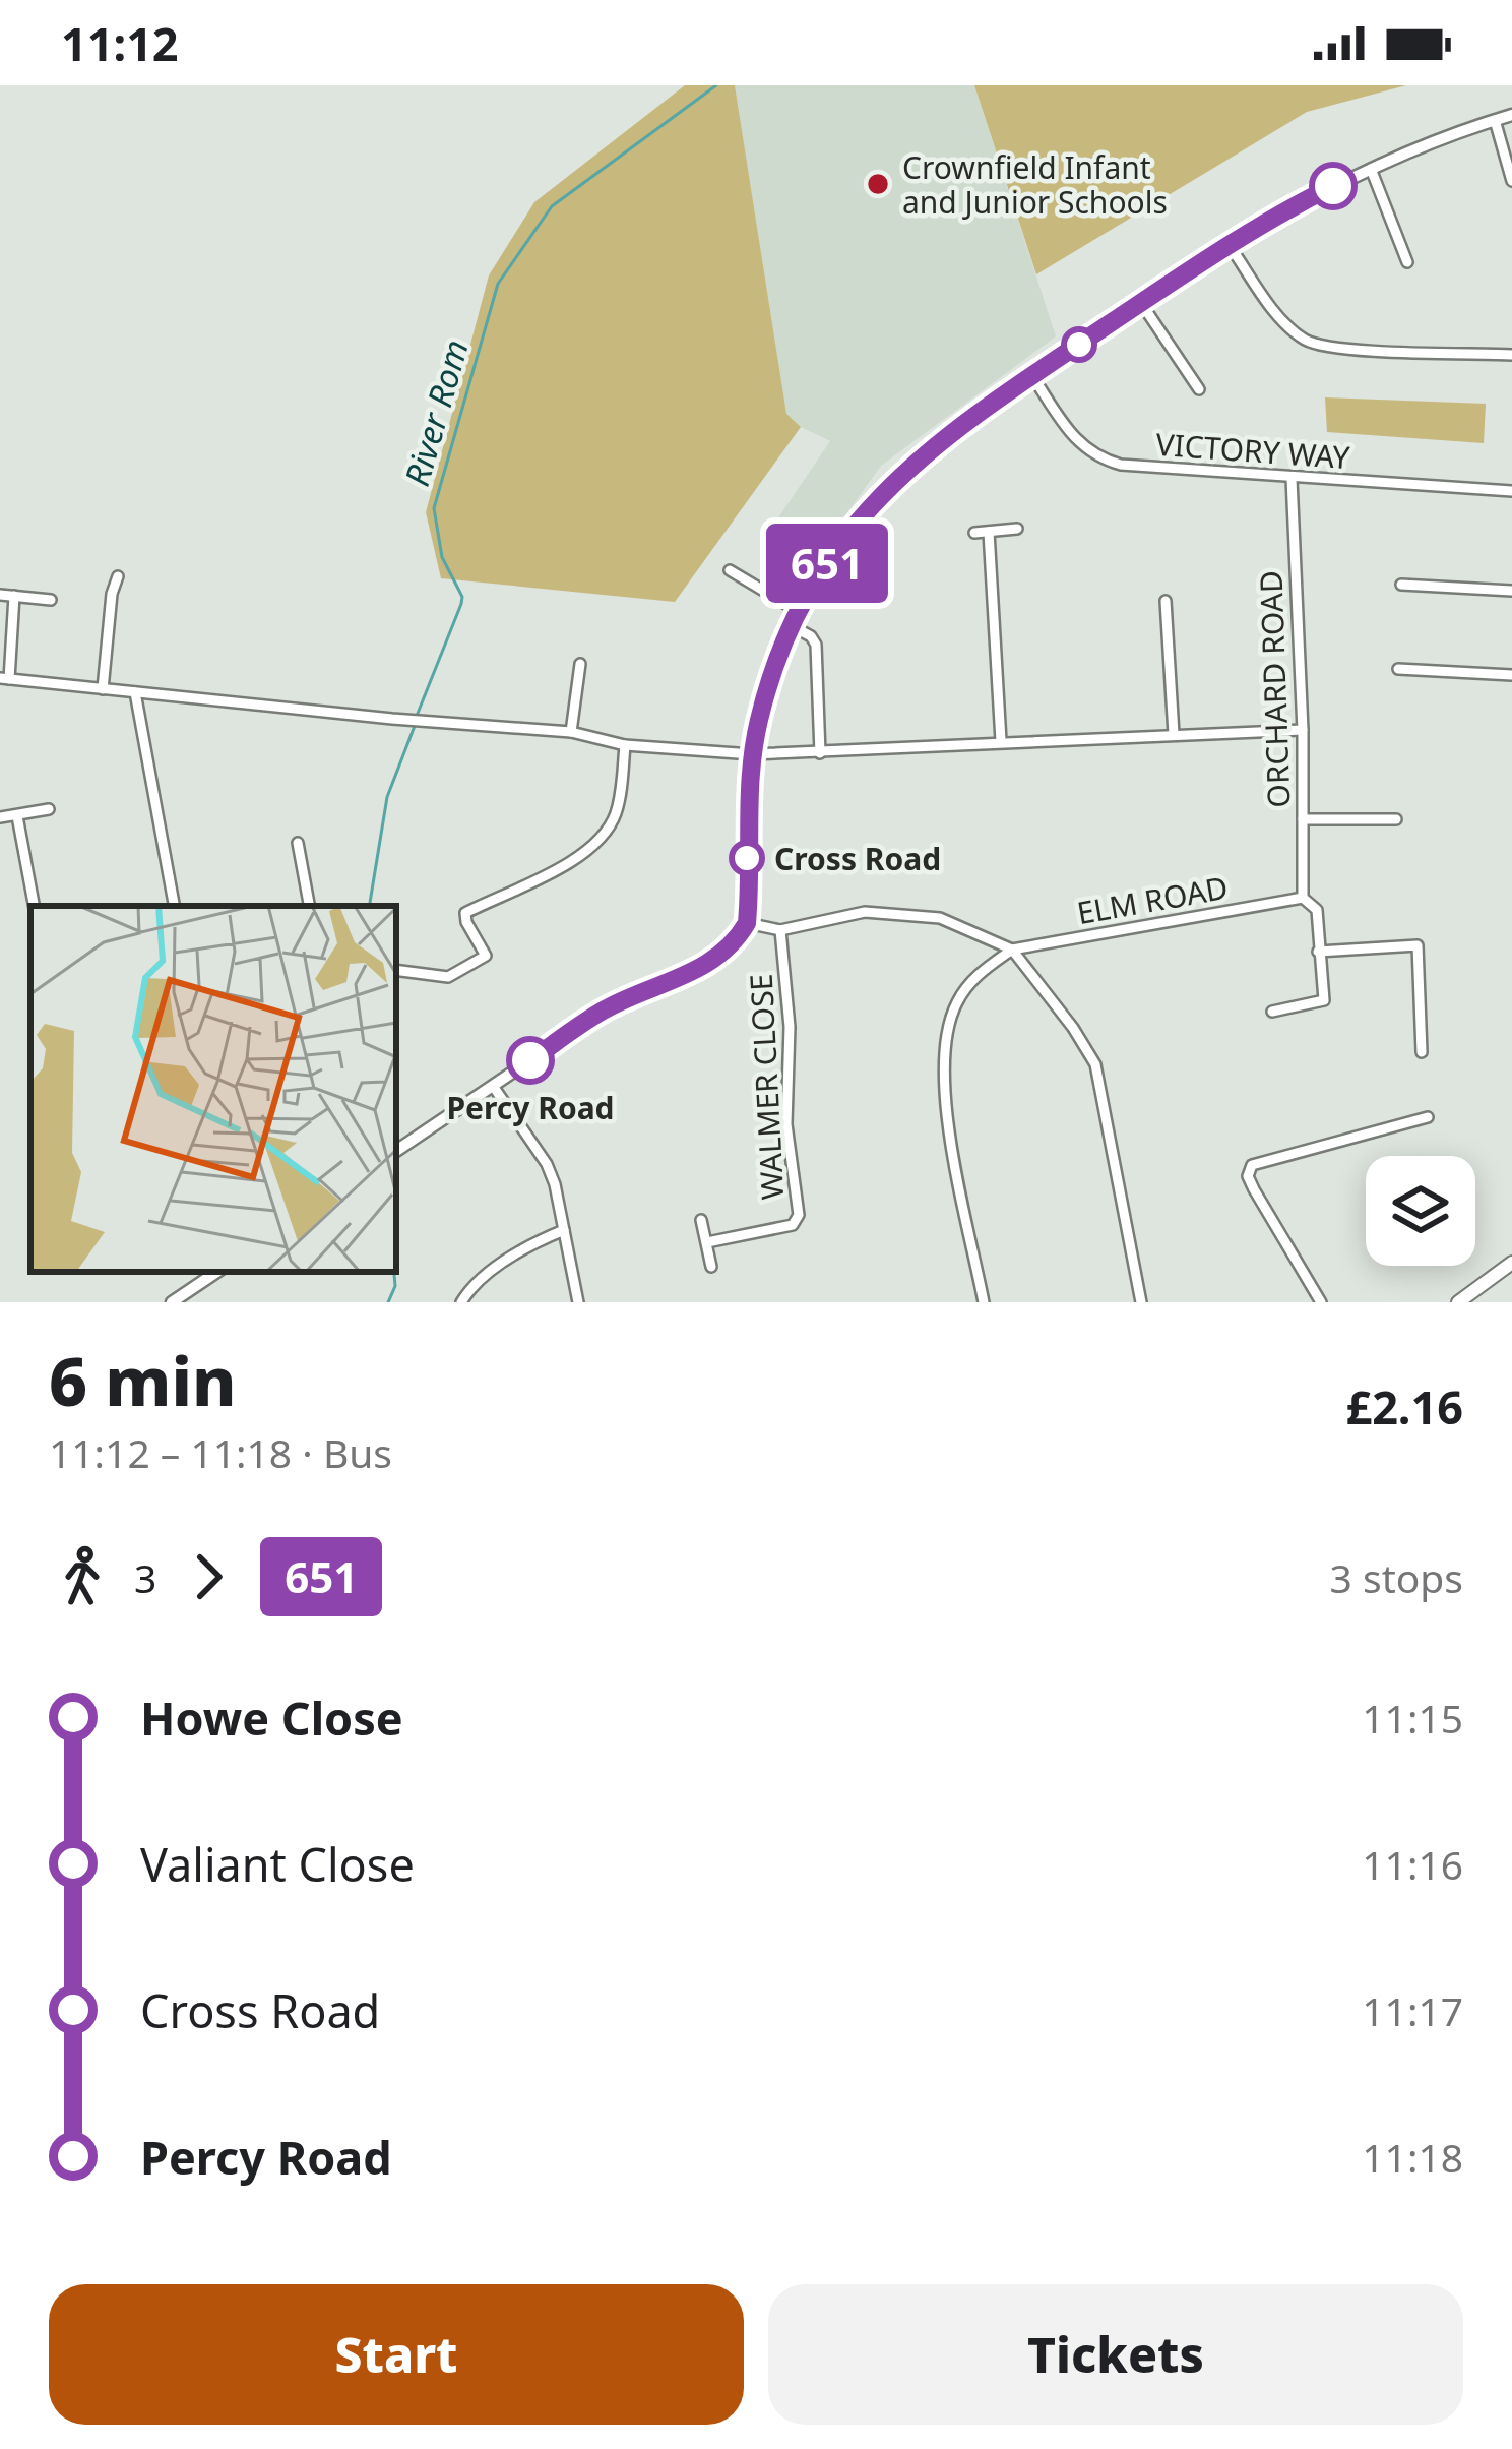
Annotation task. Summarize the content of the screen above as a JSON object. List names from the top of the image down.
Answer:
{
  "streets": {
    "street": [
      "VICTORY WAY",
      "ORCHARD ROAD",
      "ELM ROAD",
      "WALMER CLOSE"
    ]
  },
  "crossings": [
    ["VICTORY WAY", "ORCHARD ROAD"],
    ["ORCHARD ROAD", "ELM ROAD"]
  ],
  "water": ["River Rom"],
  "places": ["Crownfield Infant and Junior Schools", "Cross Road", "Percy Road"],
  "lines": ["bus line 651"],
  "page": {
    "status": "11:12",
    "on_map": "651",
    "heading": ["6 min", "11:12 – 11:18 · Bus", "£2.16"],
    "legs": ["3", "651", "3 stops"],
    "list": [
      {
        "name": "Howe Close",
        "value": "11:15"
      },
      {
        "name": "Valiant Close",
        "value": "11:16"
      },
      {
        "name": "Cross Road",
        "value": "11:17"
      },
      {
        "name": "Percy Road",
        "value": "11:18"
      }
    ],
    "buttons": ["Start", "Tickets"]
  }
}
